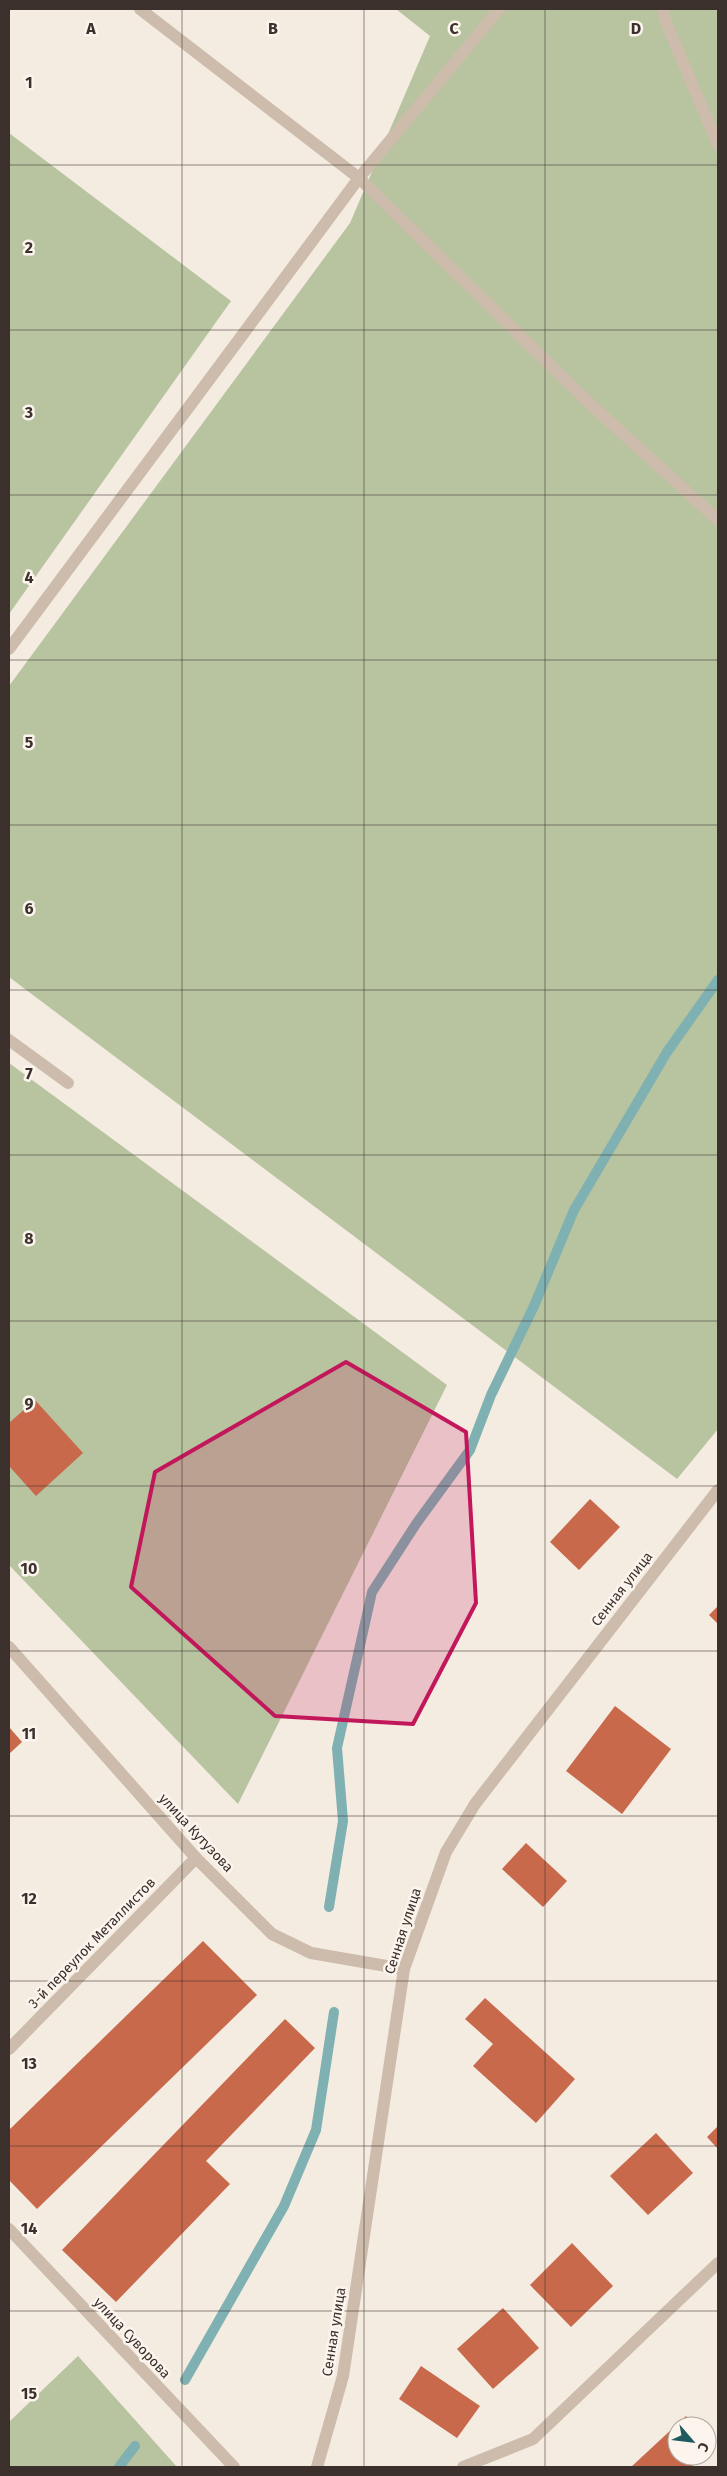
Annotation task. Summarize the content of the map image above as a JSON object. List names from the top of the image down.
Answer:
{
  "streets": {
    "street": [
      "Сенная улица",
      "улица Кутузова",
      "3-й переулок Металлистов",
      "улица Суворова"
    ]
  },
  "crossings": [
    ["Сенная улица", "улица Кутузова"],
    ["улица Кутузова", "3-й переулок Металлистов"]
  ],
  "north": "bottom right",
  "grid": {
    "columns": [
      "A",
      "B",
      "C",
      "D"
    ],
    "rows": [
      "1",
      "2",
      "3",
      "4",
      "5",
      "6",
      "7",
      "8",
      "9",
      "10",
      "11",
      "12",
      "13",
      "14",
      "15"
    ]
  }
}
